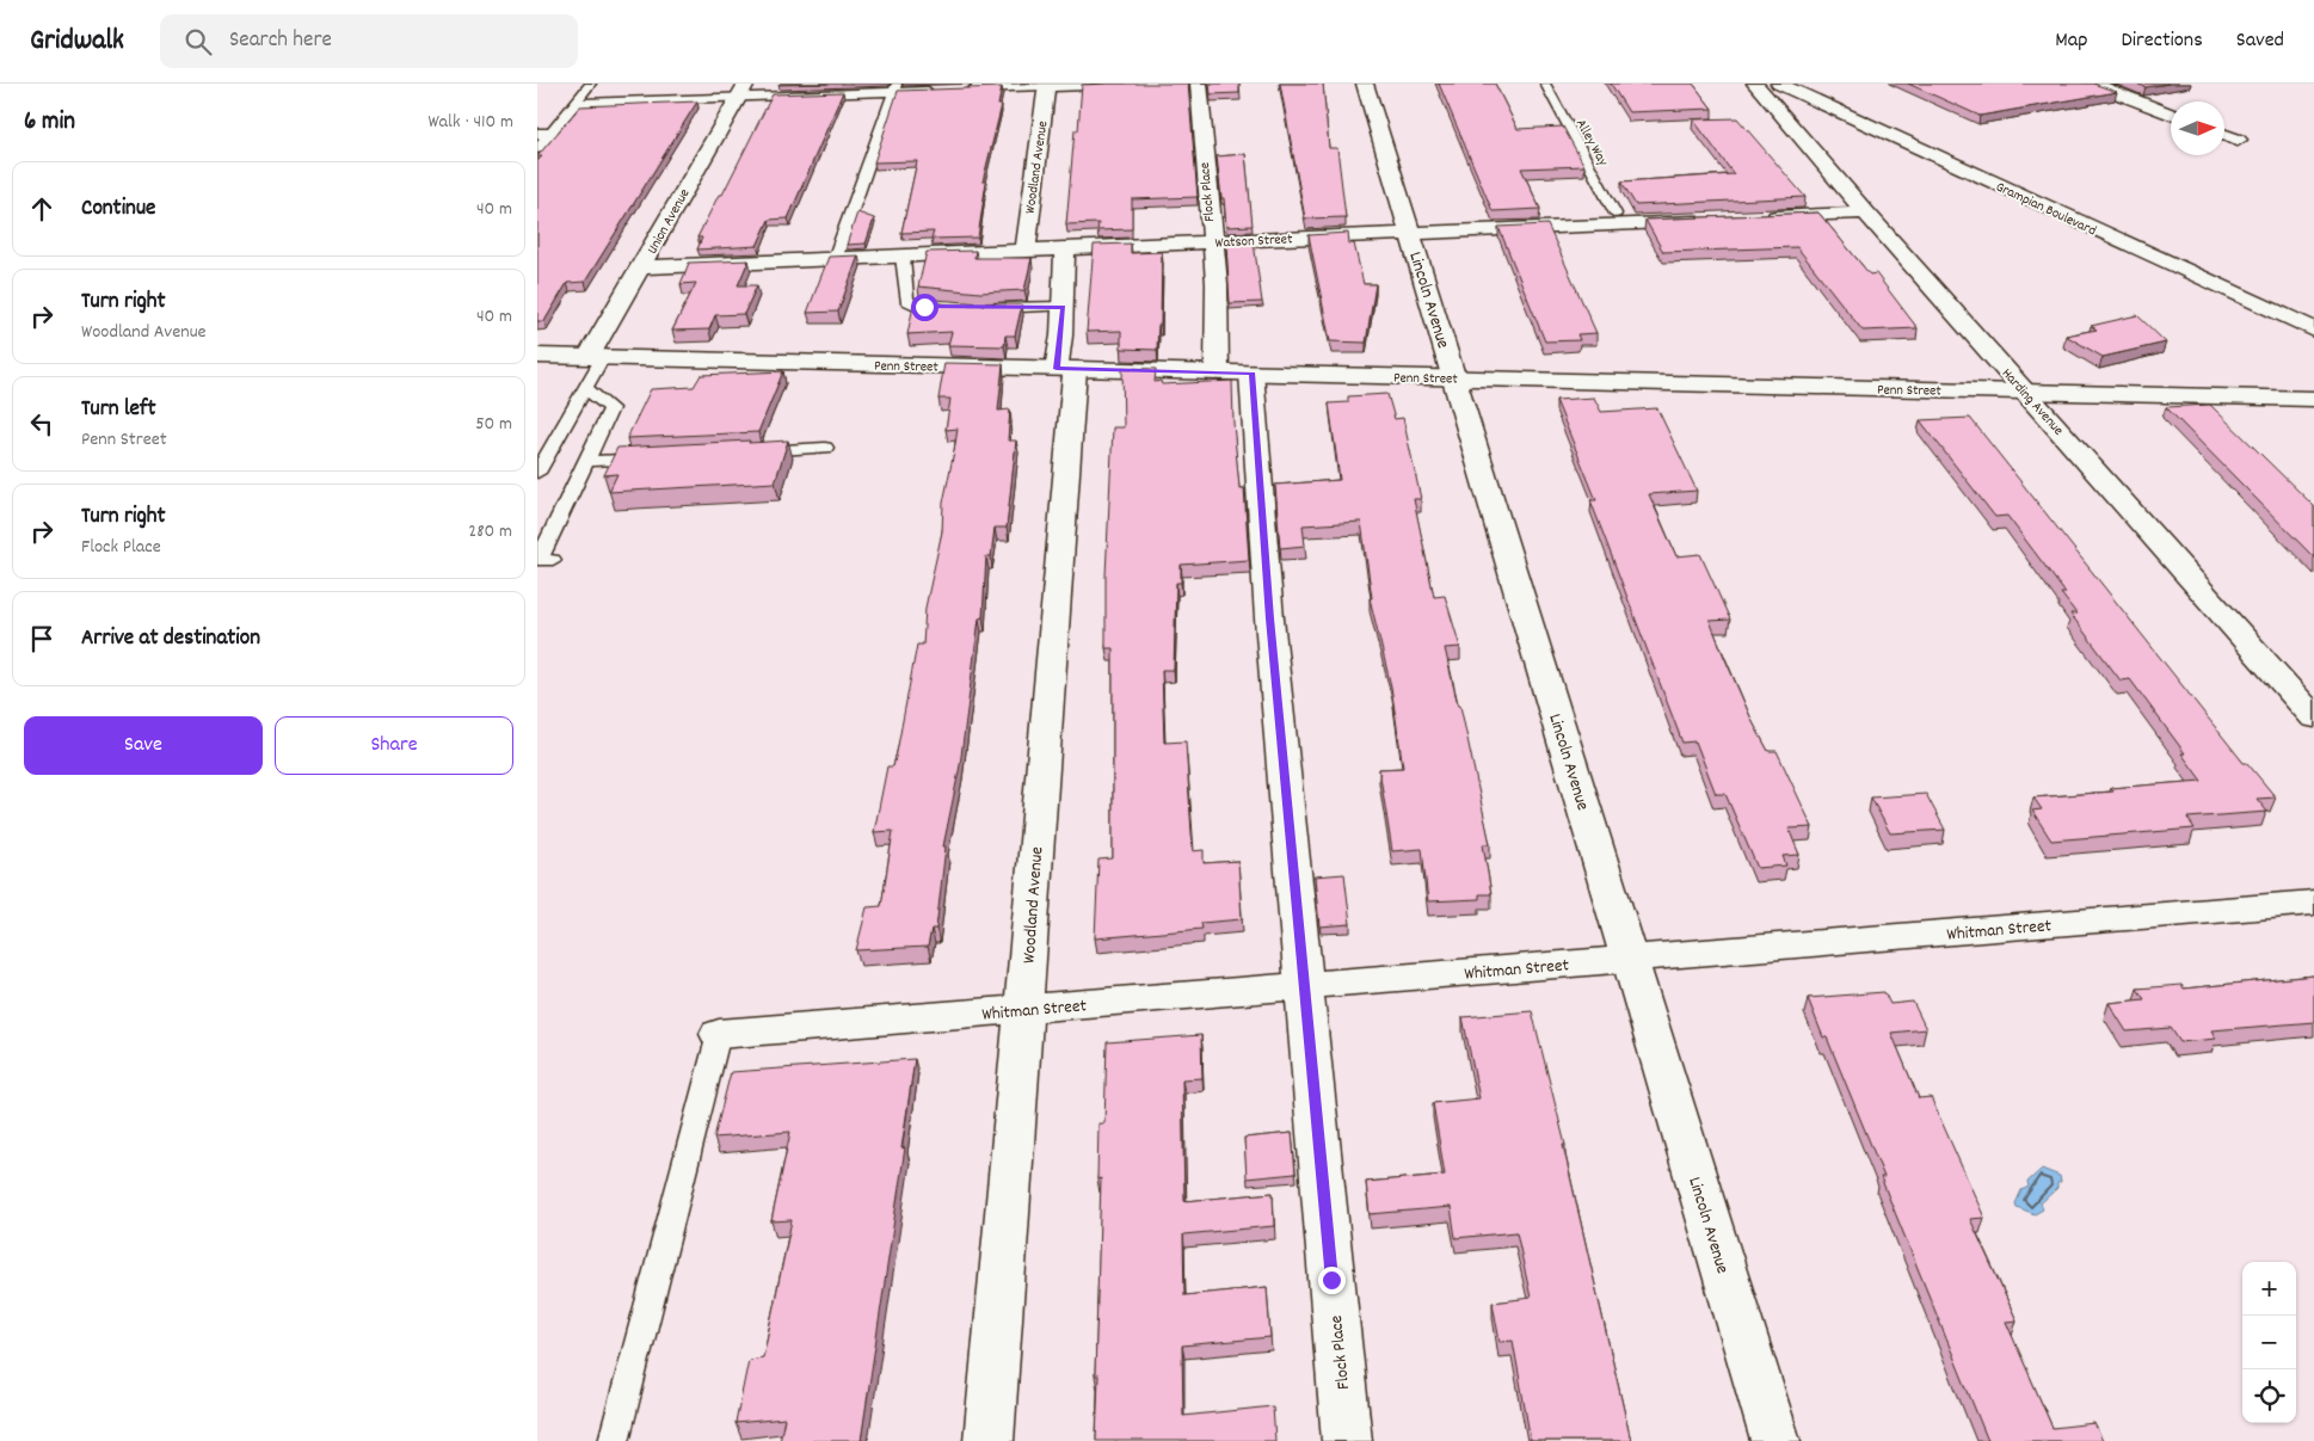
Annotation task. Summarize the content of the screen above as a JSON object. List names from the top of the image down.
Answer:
{
  "streets": {
    "street": [
      "Woodland Avenue",
      "Flock Place",
      "Grampian Boulevard",
      "Union Avenue",
      "Watson Street",
      "Lincoln Avenue",
      "Penn Street",
      "Harding Avenue",
      "Whitman Street"
    ],
    "lane": ["Alley Way"]
  },
  "crossings": [
    ["Woodland Avenue", "Watson Street"],
    ["Woodland Avenue", "Penn Street"],
    ["Woodland Avenue", "Whitman Street"],
    ["Flock Place", "Watson Street"],
    ["Flock Place", "Penn Street"],
    ["Flock Place", "Whitman Street"],
    ["Union Avenue", "Watson Street"],
    ["Union Avenue", "Penn Street"],
    ["Watson Street", "Lincoln Avenue"],
    ["Lincoln Avenue", "Penn Street"],
    ["Lincoln Avenue", "Whitman Street"],
    ["Penn Street", "Harding Avenue"]
  ],
  "north": "right",
  "page": {
    "header": "Gridwalk",
    "search": "Search here",
    "nav": ["Map", "Directions", "Saved"],
    "heading": ["6 min", "Walk · 410 m"],
    "list": [
      ["Continue", "40 m"],
      ["Turn right", "Woodland Avenue", "40 m"],
      ["Turn left", "Penn Street", "50 m"],
      ["Turn right", "Flock Place", "280 m"],
      "Arrive at destination"
    ],
    "buttons": ["Save", "Share"],
    "map_buttons": ["+", "−"]
  }
}
